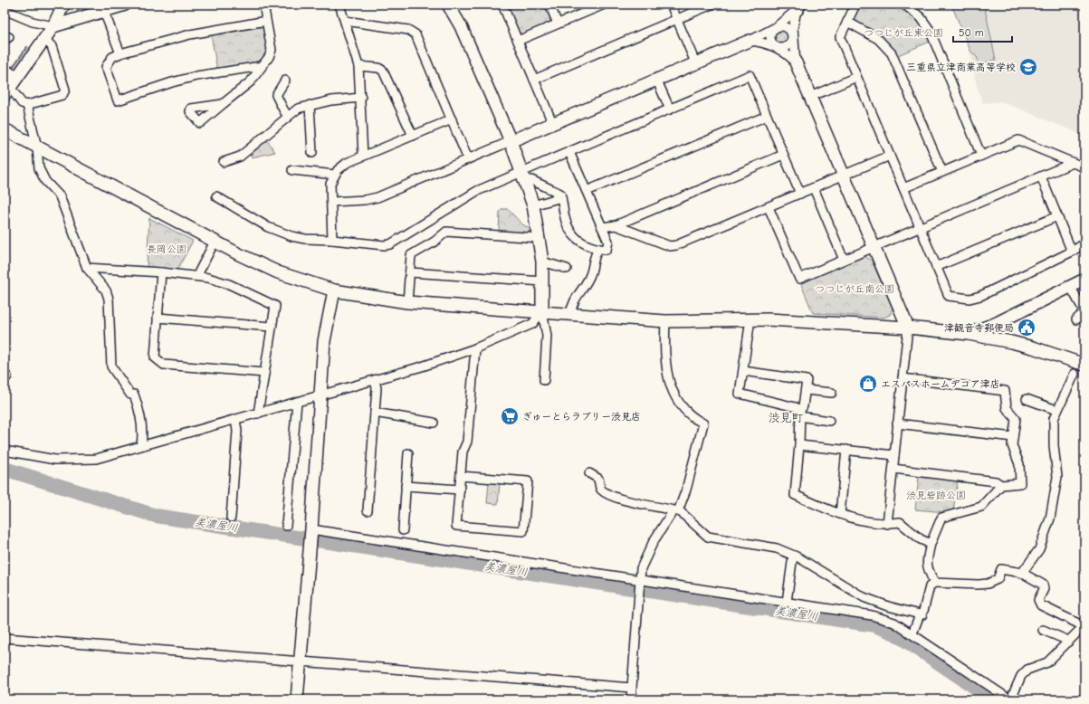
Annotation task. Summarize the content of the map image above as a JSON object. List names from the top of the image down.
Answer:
{
  "districts": ["渋見町"],
  "water": ["美濃屋川"],
  "parks": [
    "つつじが丘東公園",
    "長岡公園",
    "つつじが丘南公園",
    "渋見砦跡公園"
  ],
  "places": {
    "school or university": ["三重県立津商業高等学校"],
    "public building": ["津観音寺郵便局"],
    "shop": ["エスパスホームデコア津店"],
    "supermarket": ["ぎゅーとらラブリー渋見店"]
  },
  "scale_bar": "50 m"
}
